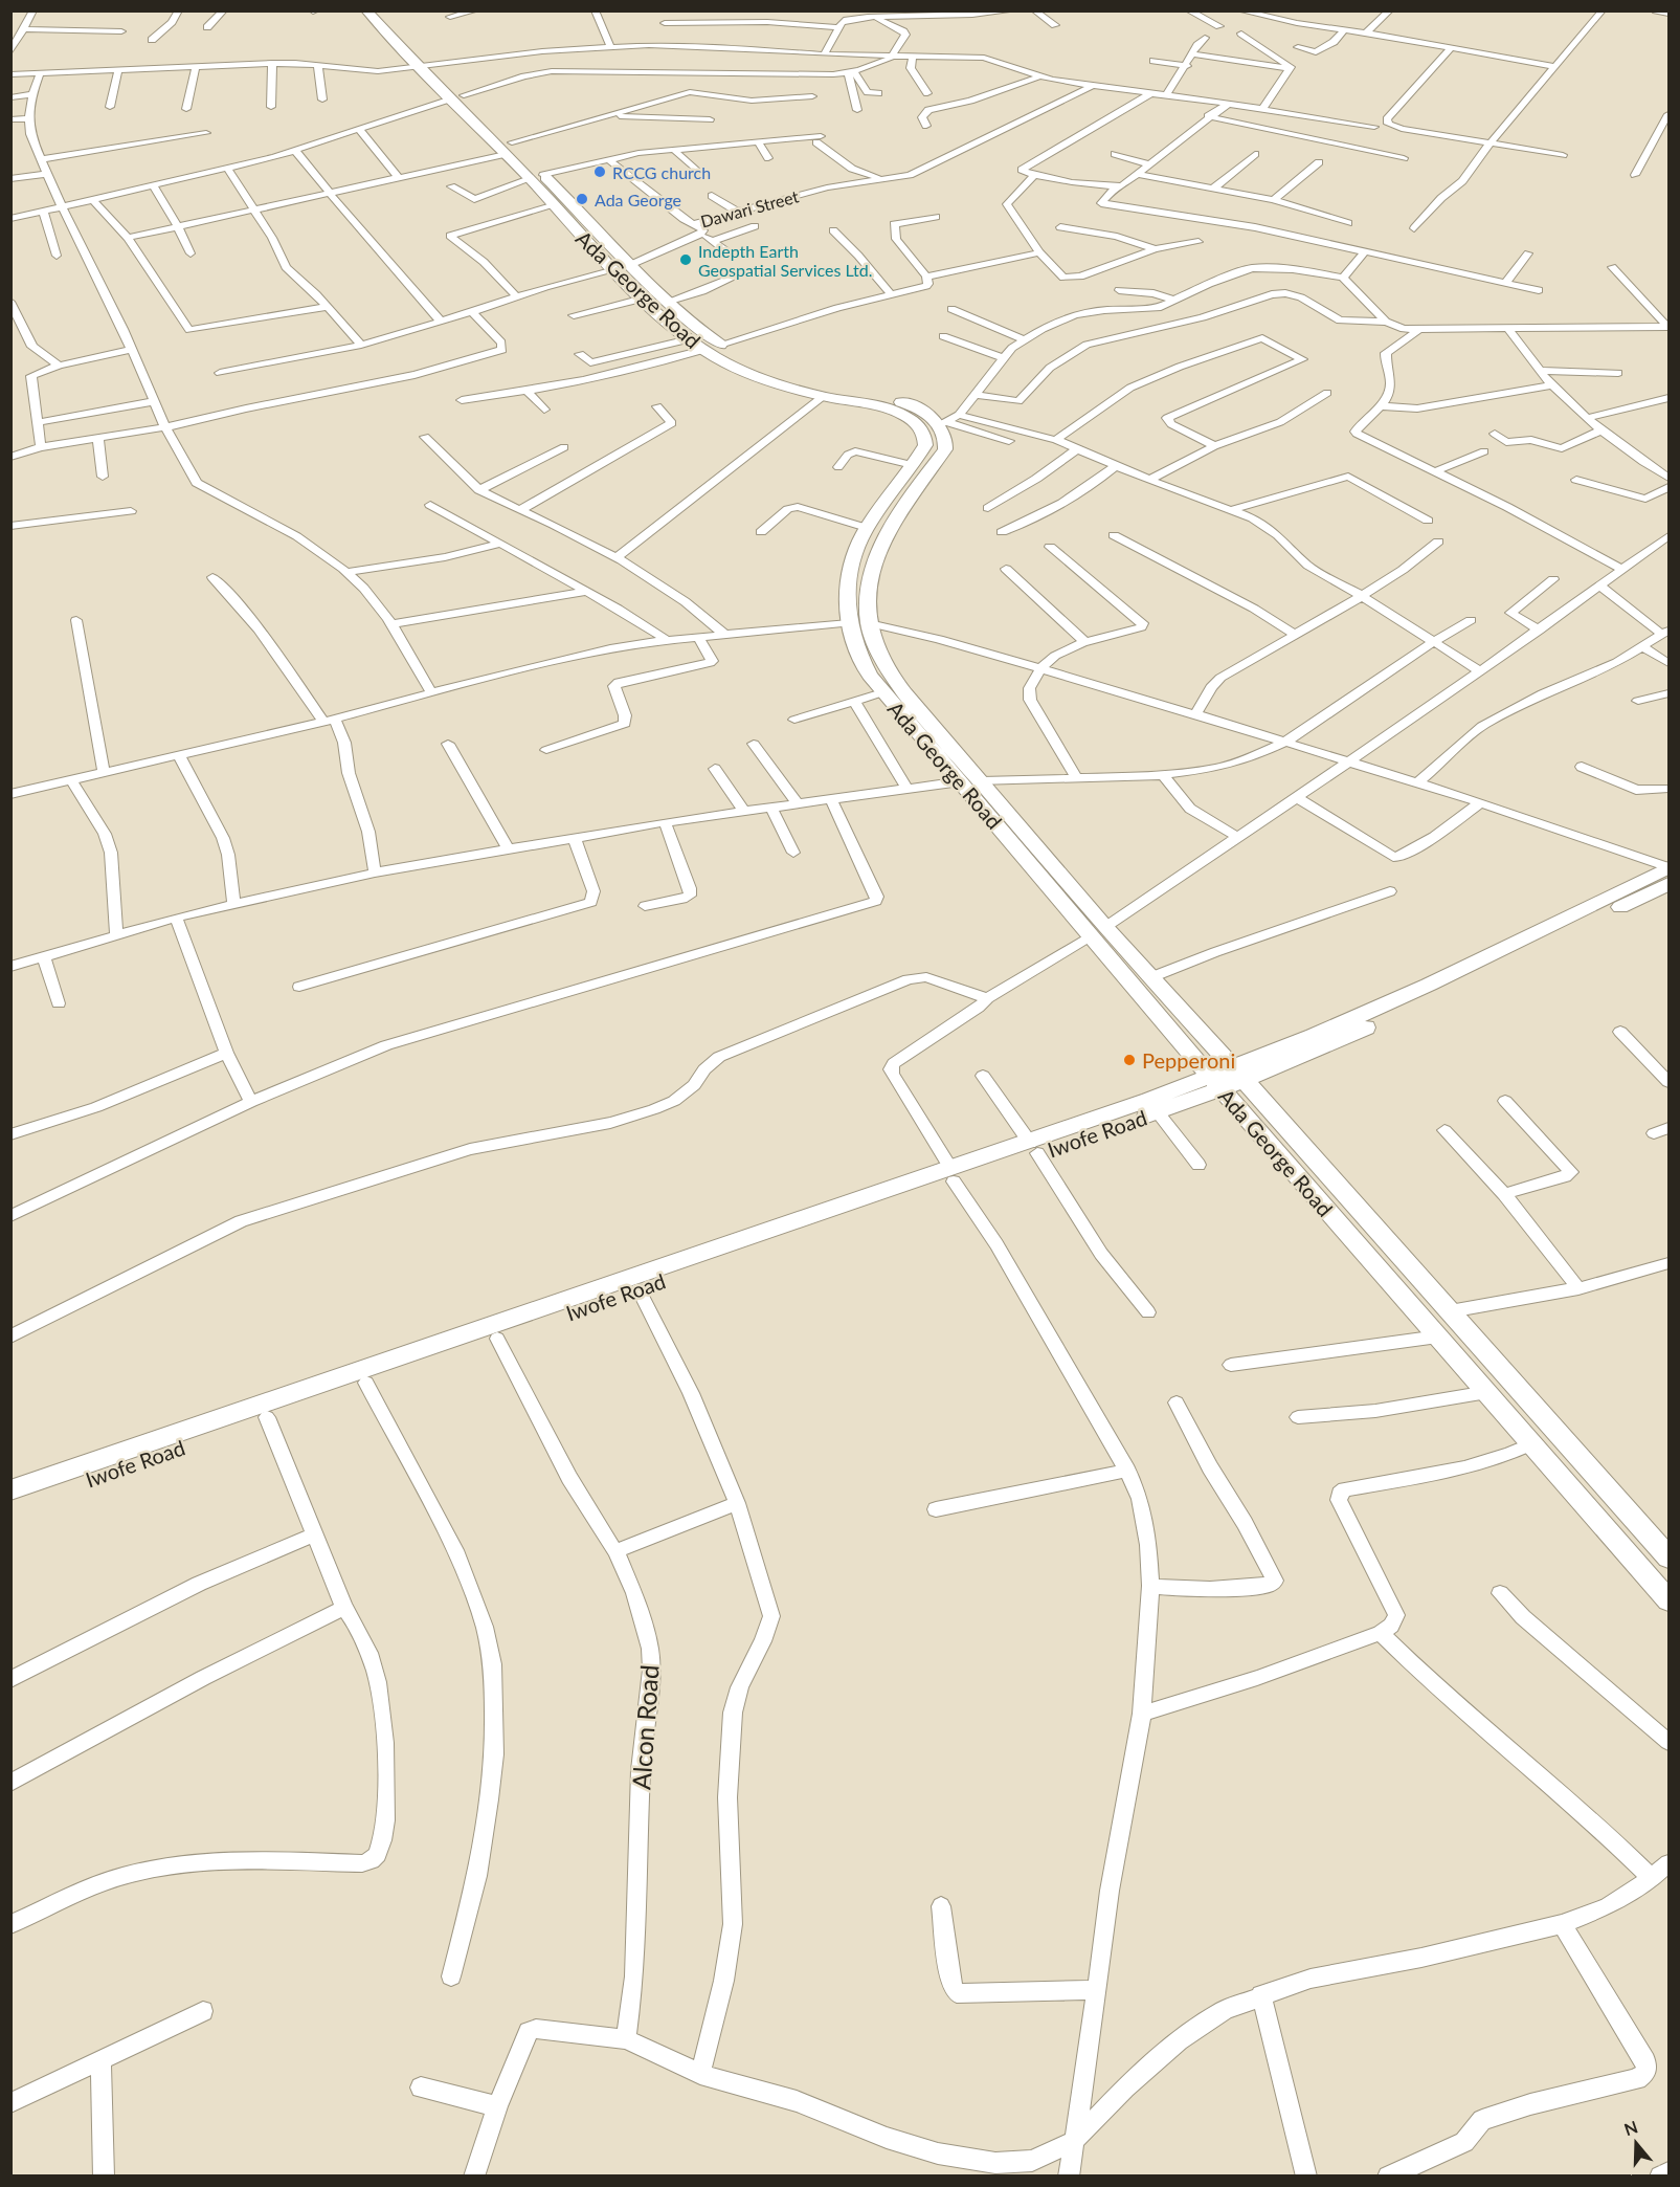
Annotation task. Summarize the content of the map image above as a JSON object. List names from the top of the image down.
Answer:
{
  "streets": {
    "main road": ["Ada George Road", "Iwofe Road"],
    "street": ["Dawari Street", "Alcon Road"]
  },
  "crossings": [
    ["Dawari Street", "Ada George Road"],
    ["Ada George Road", "Iwofe Road"],
    ["Iwofe Road", "Alcon Road"]
  ],
  "places": [
    "RCCG church",
    "Ada George",
    "Indepth Earth Geospatial Services Ltd.",
    "Pepperoni"
  ],
  "north": "top"
}
